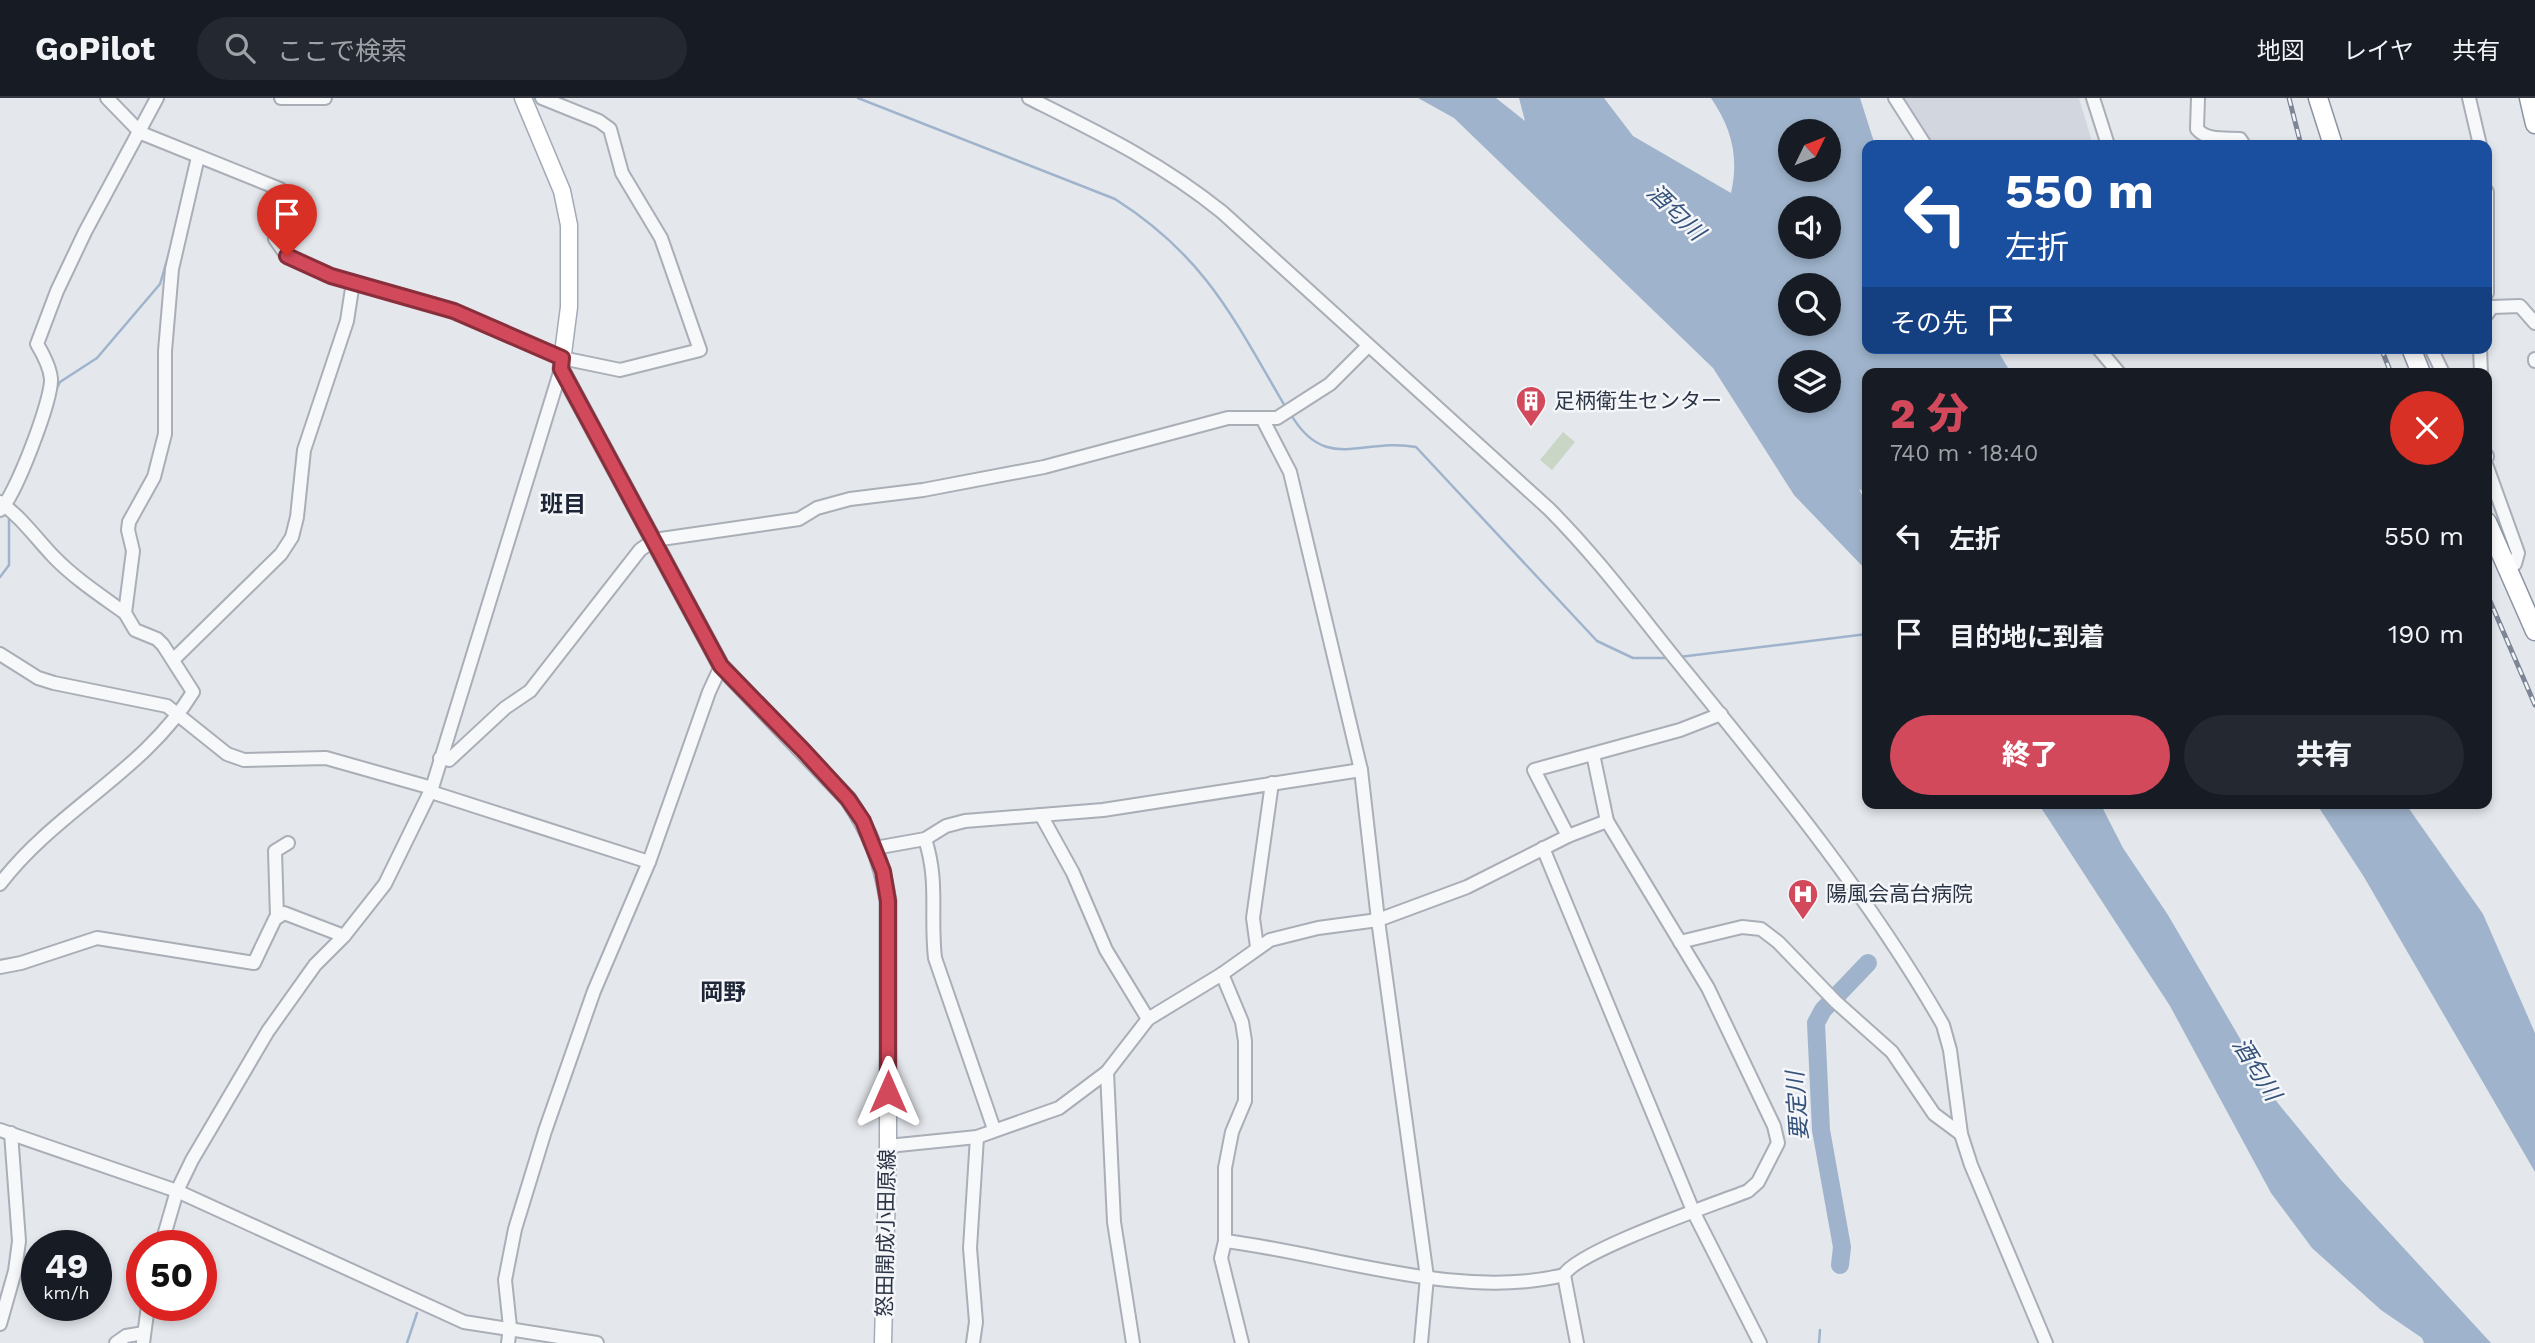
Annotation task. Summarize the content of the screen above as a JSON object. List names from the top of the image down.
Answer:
{
  "streets": {
    "main road": ["怒田開成小田原線"]
  },
  "districts": ["班目", "岡野"],
  "water": ["酒匂川", "要定川"],
  "places": {
    "building": ["足柄衛生センター"],
    "hospital": ["陽風会高台病院"]
  },
  "north": "top right",
  "page": {
    "header": "GoPilot",
    "search": "ここで検索",
    "nav": ["地図", "レイヤ", "共有"],
    "turn": ["550 m", "左折"],
    "then": "その先",
    "heading": ["2 分", "740 m · 18:40"],
    "list": [
      {
        "name": "左折",
        "value": "550 m"
      },
      {
        "name": "目的地に到着",
        "value": "190 m"
      }
    ],
    "buttons": ["終了", "共有"],
    "speed": "49 km/h",
    "limit": "50"
  }
}
